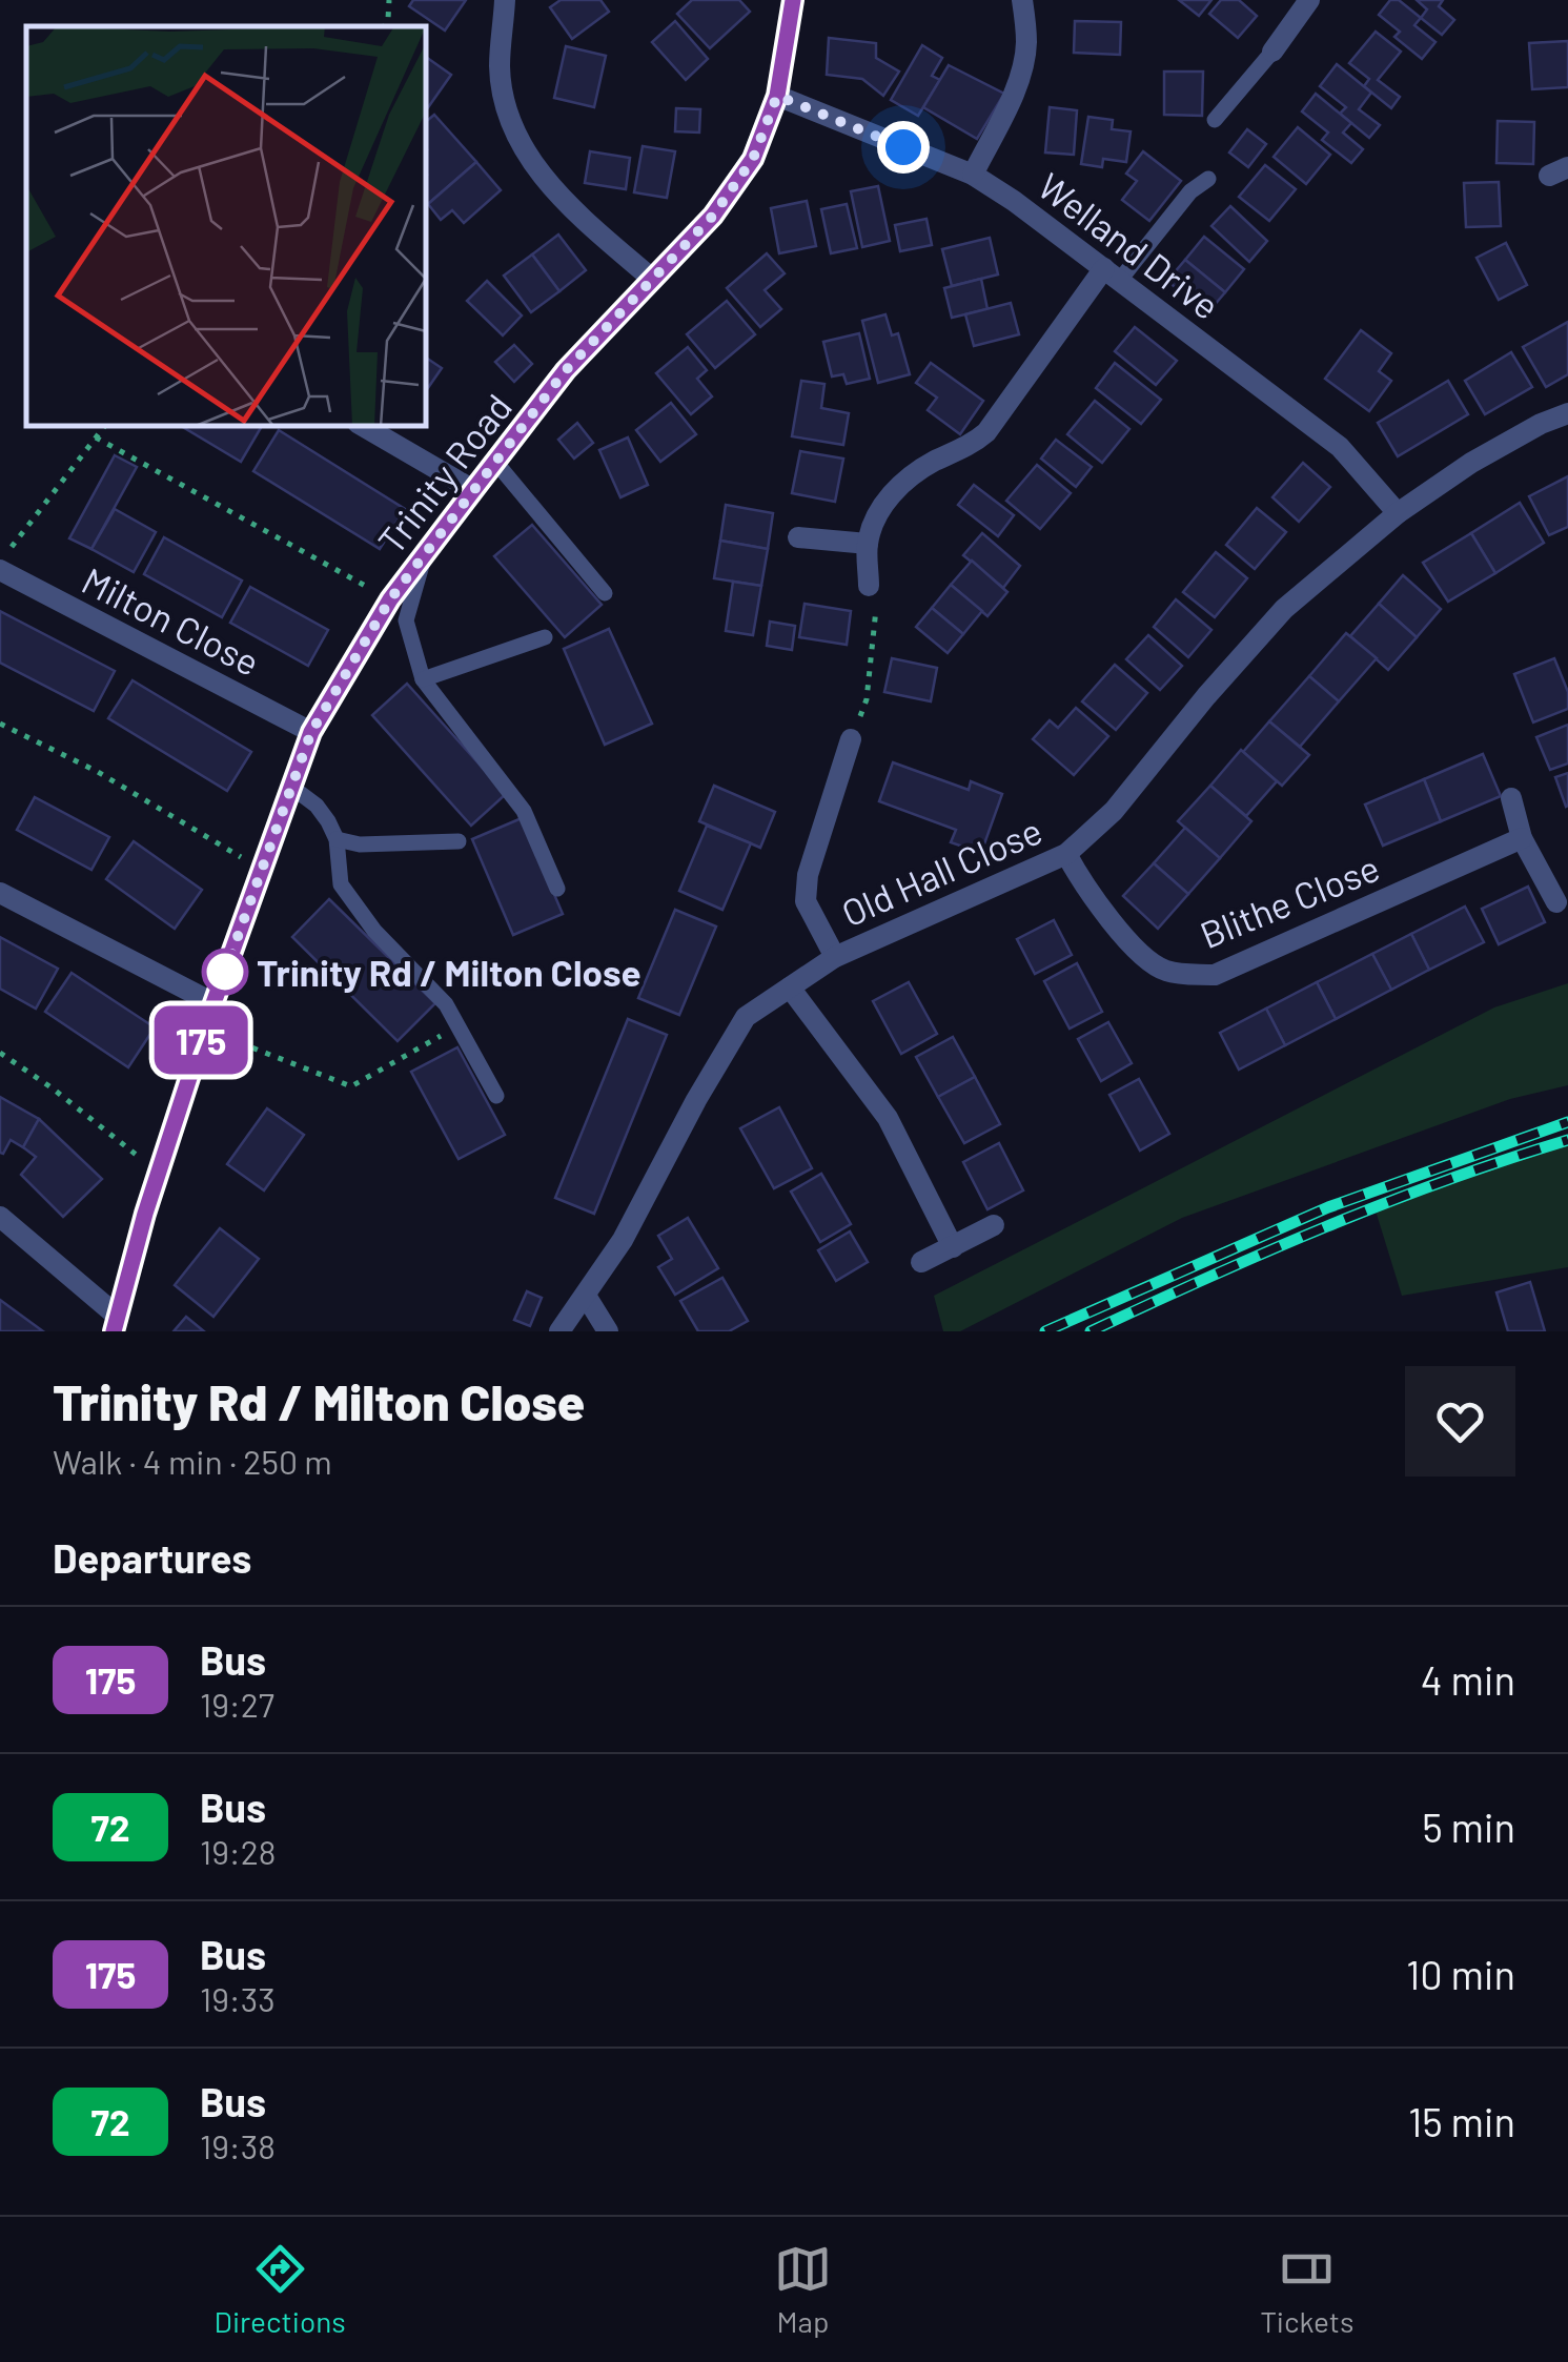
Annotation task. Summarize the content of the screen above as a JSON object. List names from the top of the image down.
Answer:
{
  "streets": {
    "street": [
      "Welland Drive",
      "Trinity Road",
      "Milton Close",
      "Old Hall Close",
      "Blithe Close"
    ]
  },
  "crossings": [
    ["Welland Drive", "Trinity Road"],
    ["Welland Drive", "Old Hall Close"],
    ["Trinity Road", "Milton Close"],
    ["Old Hall Close", "Blithe Close"]
  ],
  "places": ["Trinity Rd / Milton Close"],
  "lines": ["bus line 175"],
  "page": {
    "on_map": "175",
    "heading": [
      ["Trinity Rd / Milton Close", "Walk · 4 min · 250 m"],
      "Departures"
    ],
    "list": [
      {
        "mark": "175",
        "name": "Bus",
        "note": "19:27",
        "value": "4 min"
      },
      {
        "mark": "72",
        "name": "Bus",
        "note": "19:28",
        "value": "5 min"
      },
      {
        "mark": "175",
        "name": "Bus",
        "note": "19:33",
        "value": "10 min"
      },
      {
        "mark": "72",
        "name": "Bus",
        "note": "19:38",
        "value": "15 min"
      }
    ],
    "tabs": ["Directions", "Map", "Tickets"]
  }
}
